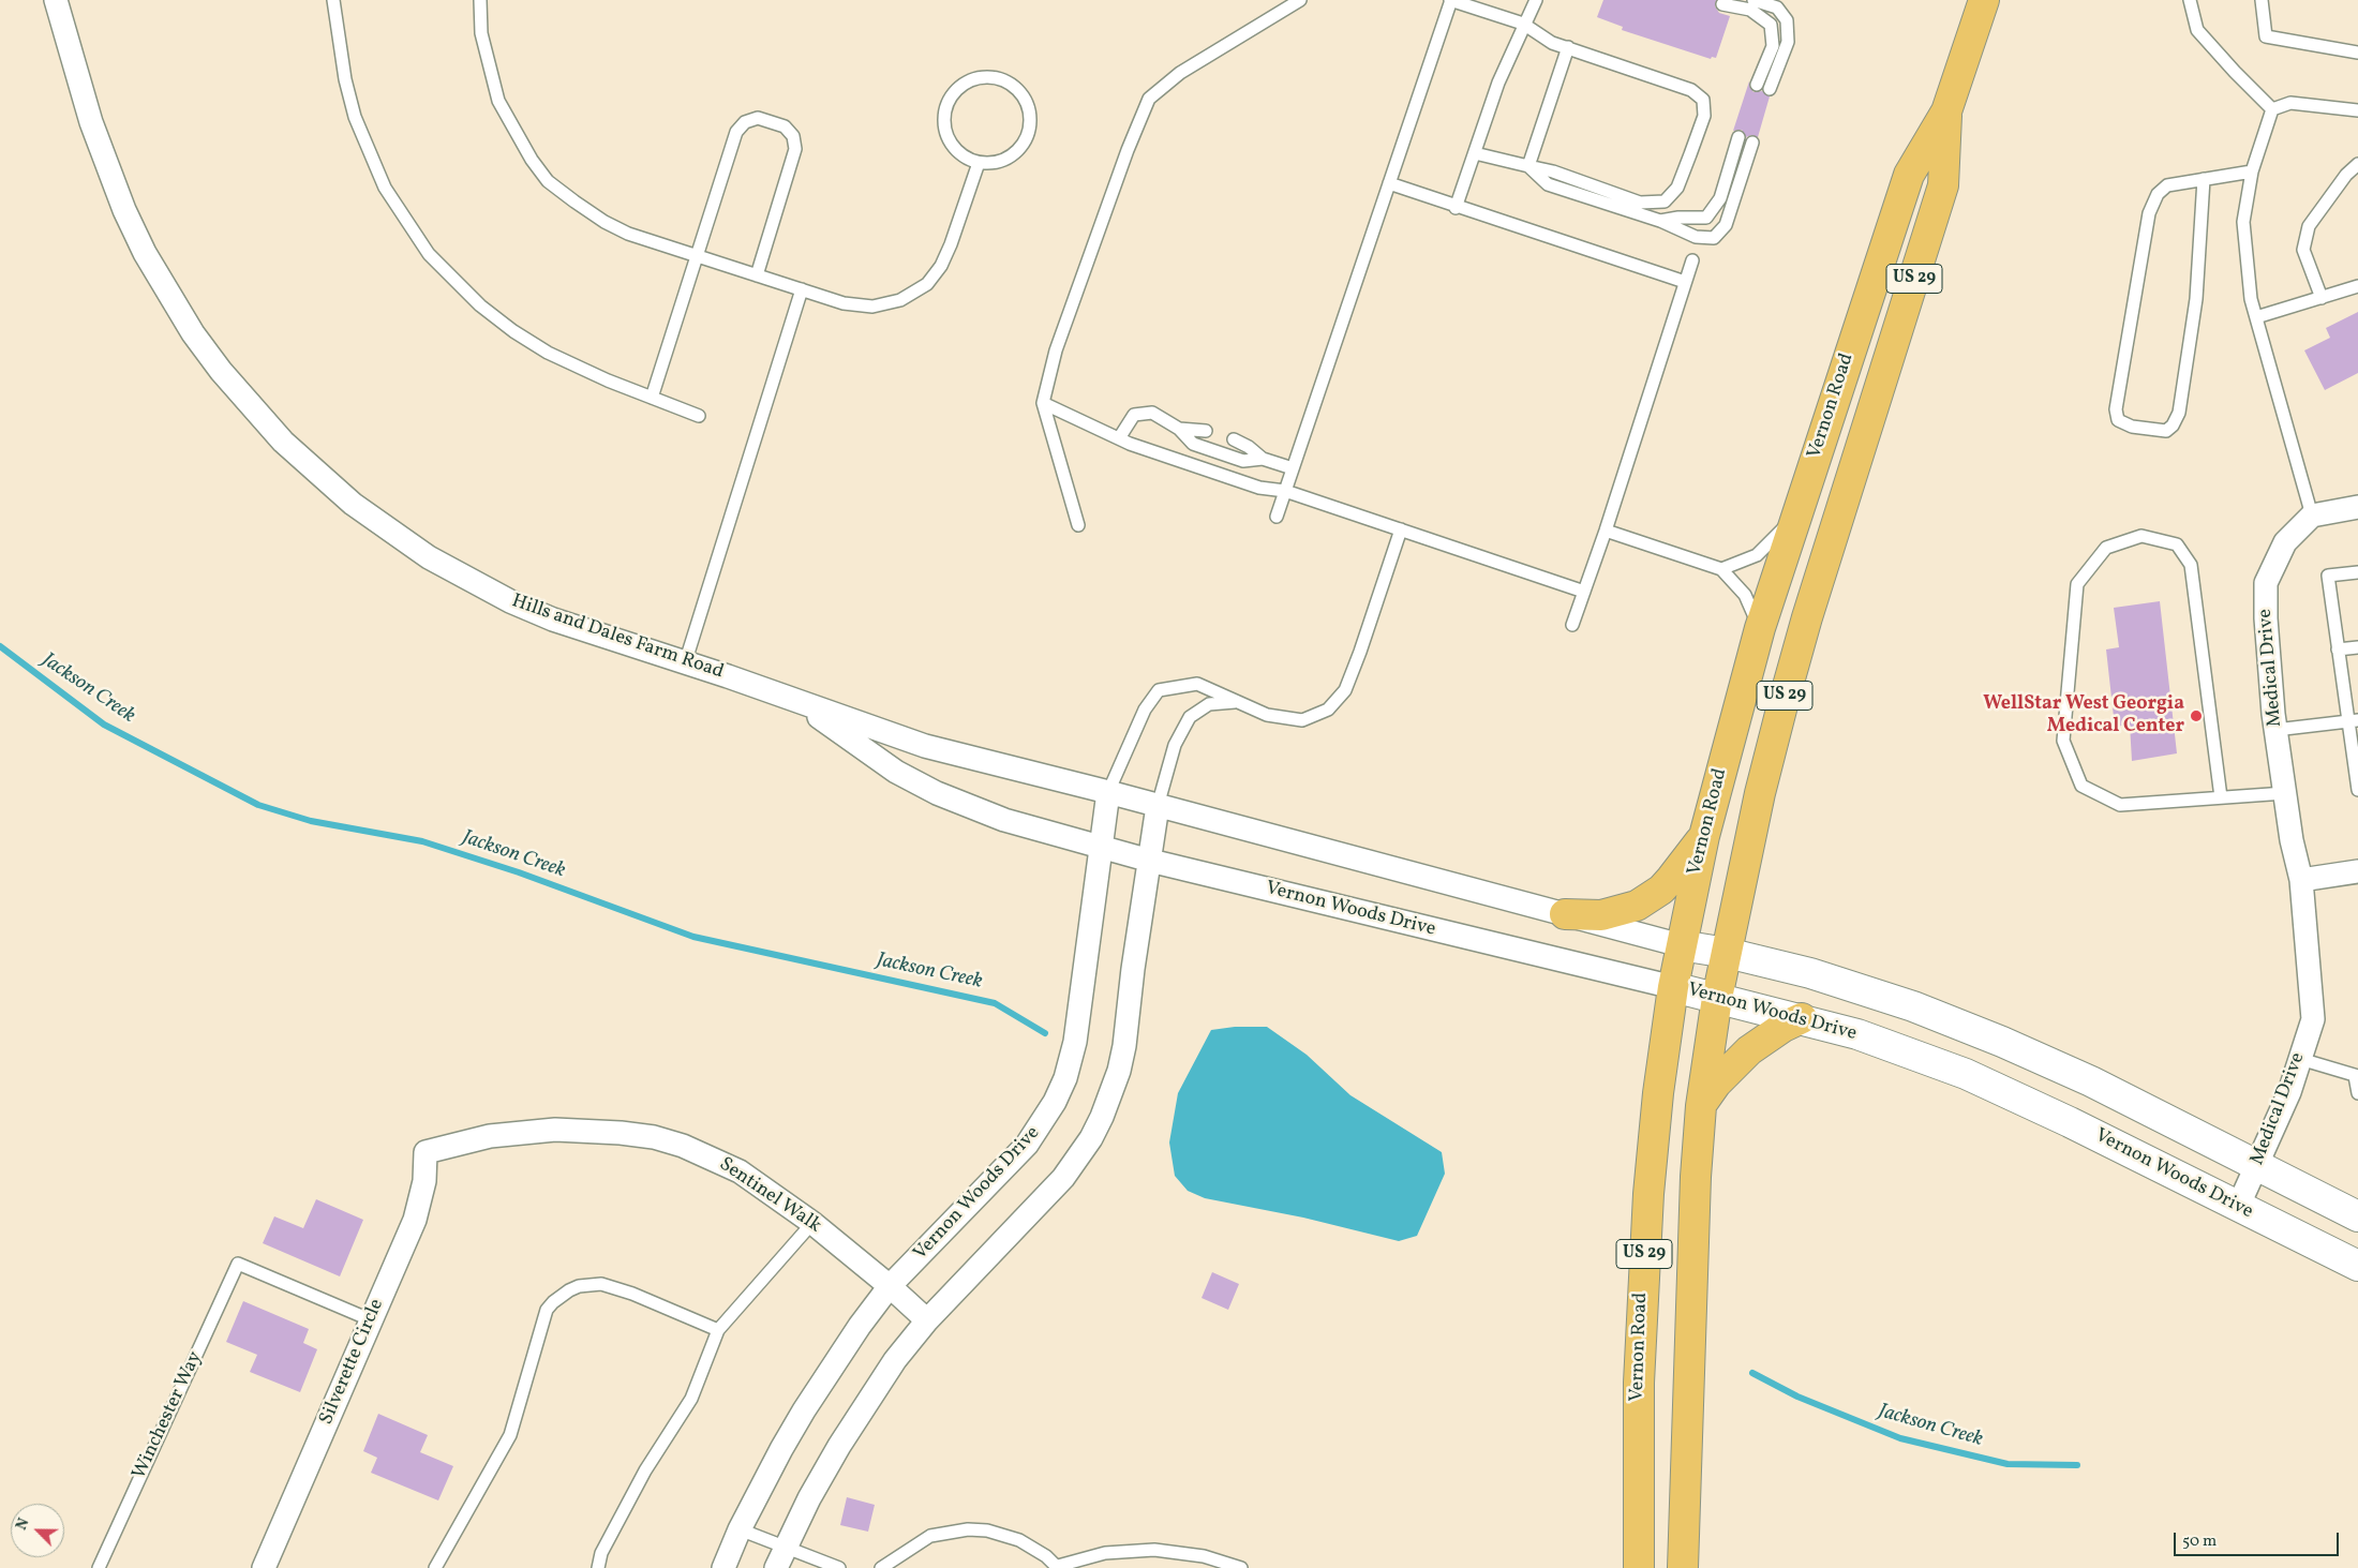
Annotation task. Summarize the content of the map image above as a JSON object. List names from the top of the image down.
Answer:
{
  "streets": {
    "main road": ["US 29", "Vernon Road"],
    "street": [
      "Hills and Dales Farm Road",
      "Medical Drive",
      "Vernon Woods Drive",
      "Sentinel Walk",
      "Silverette Circle"
    ],
    "lane": ["Winchester Way"]
  },
  "crossings": [
    ["Vernon Road", "Vernon Woods Drive"],
    ["Hills and Dales Farm Road", "Vernon Woods Drive"],
    ["Medical Drive", "Vernon Woods Drive"],
    ["Vernon Woods Drive", "Sentinel Walk"],
    ["Sentinel Walk", "Silverette Circle"],
    ["Silverette Circle", "Winchester Way"]
  ],
  "water": ["Jackson Creek"],
  "places": ["WellStar West Georgia Medical Center"],
  "scale_bar": "50 m",
  "north": "top left"
}
